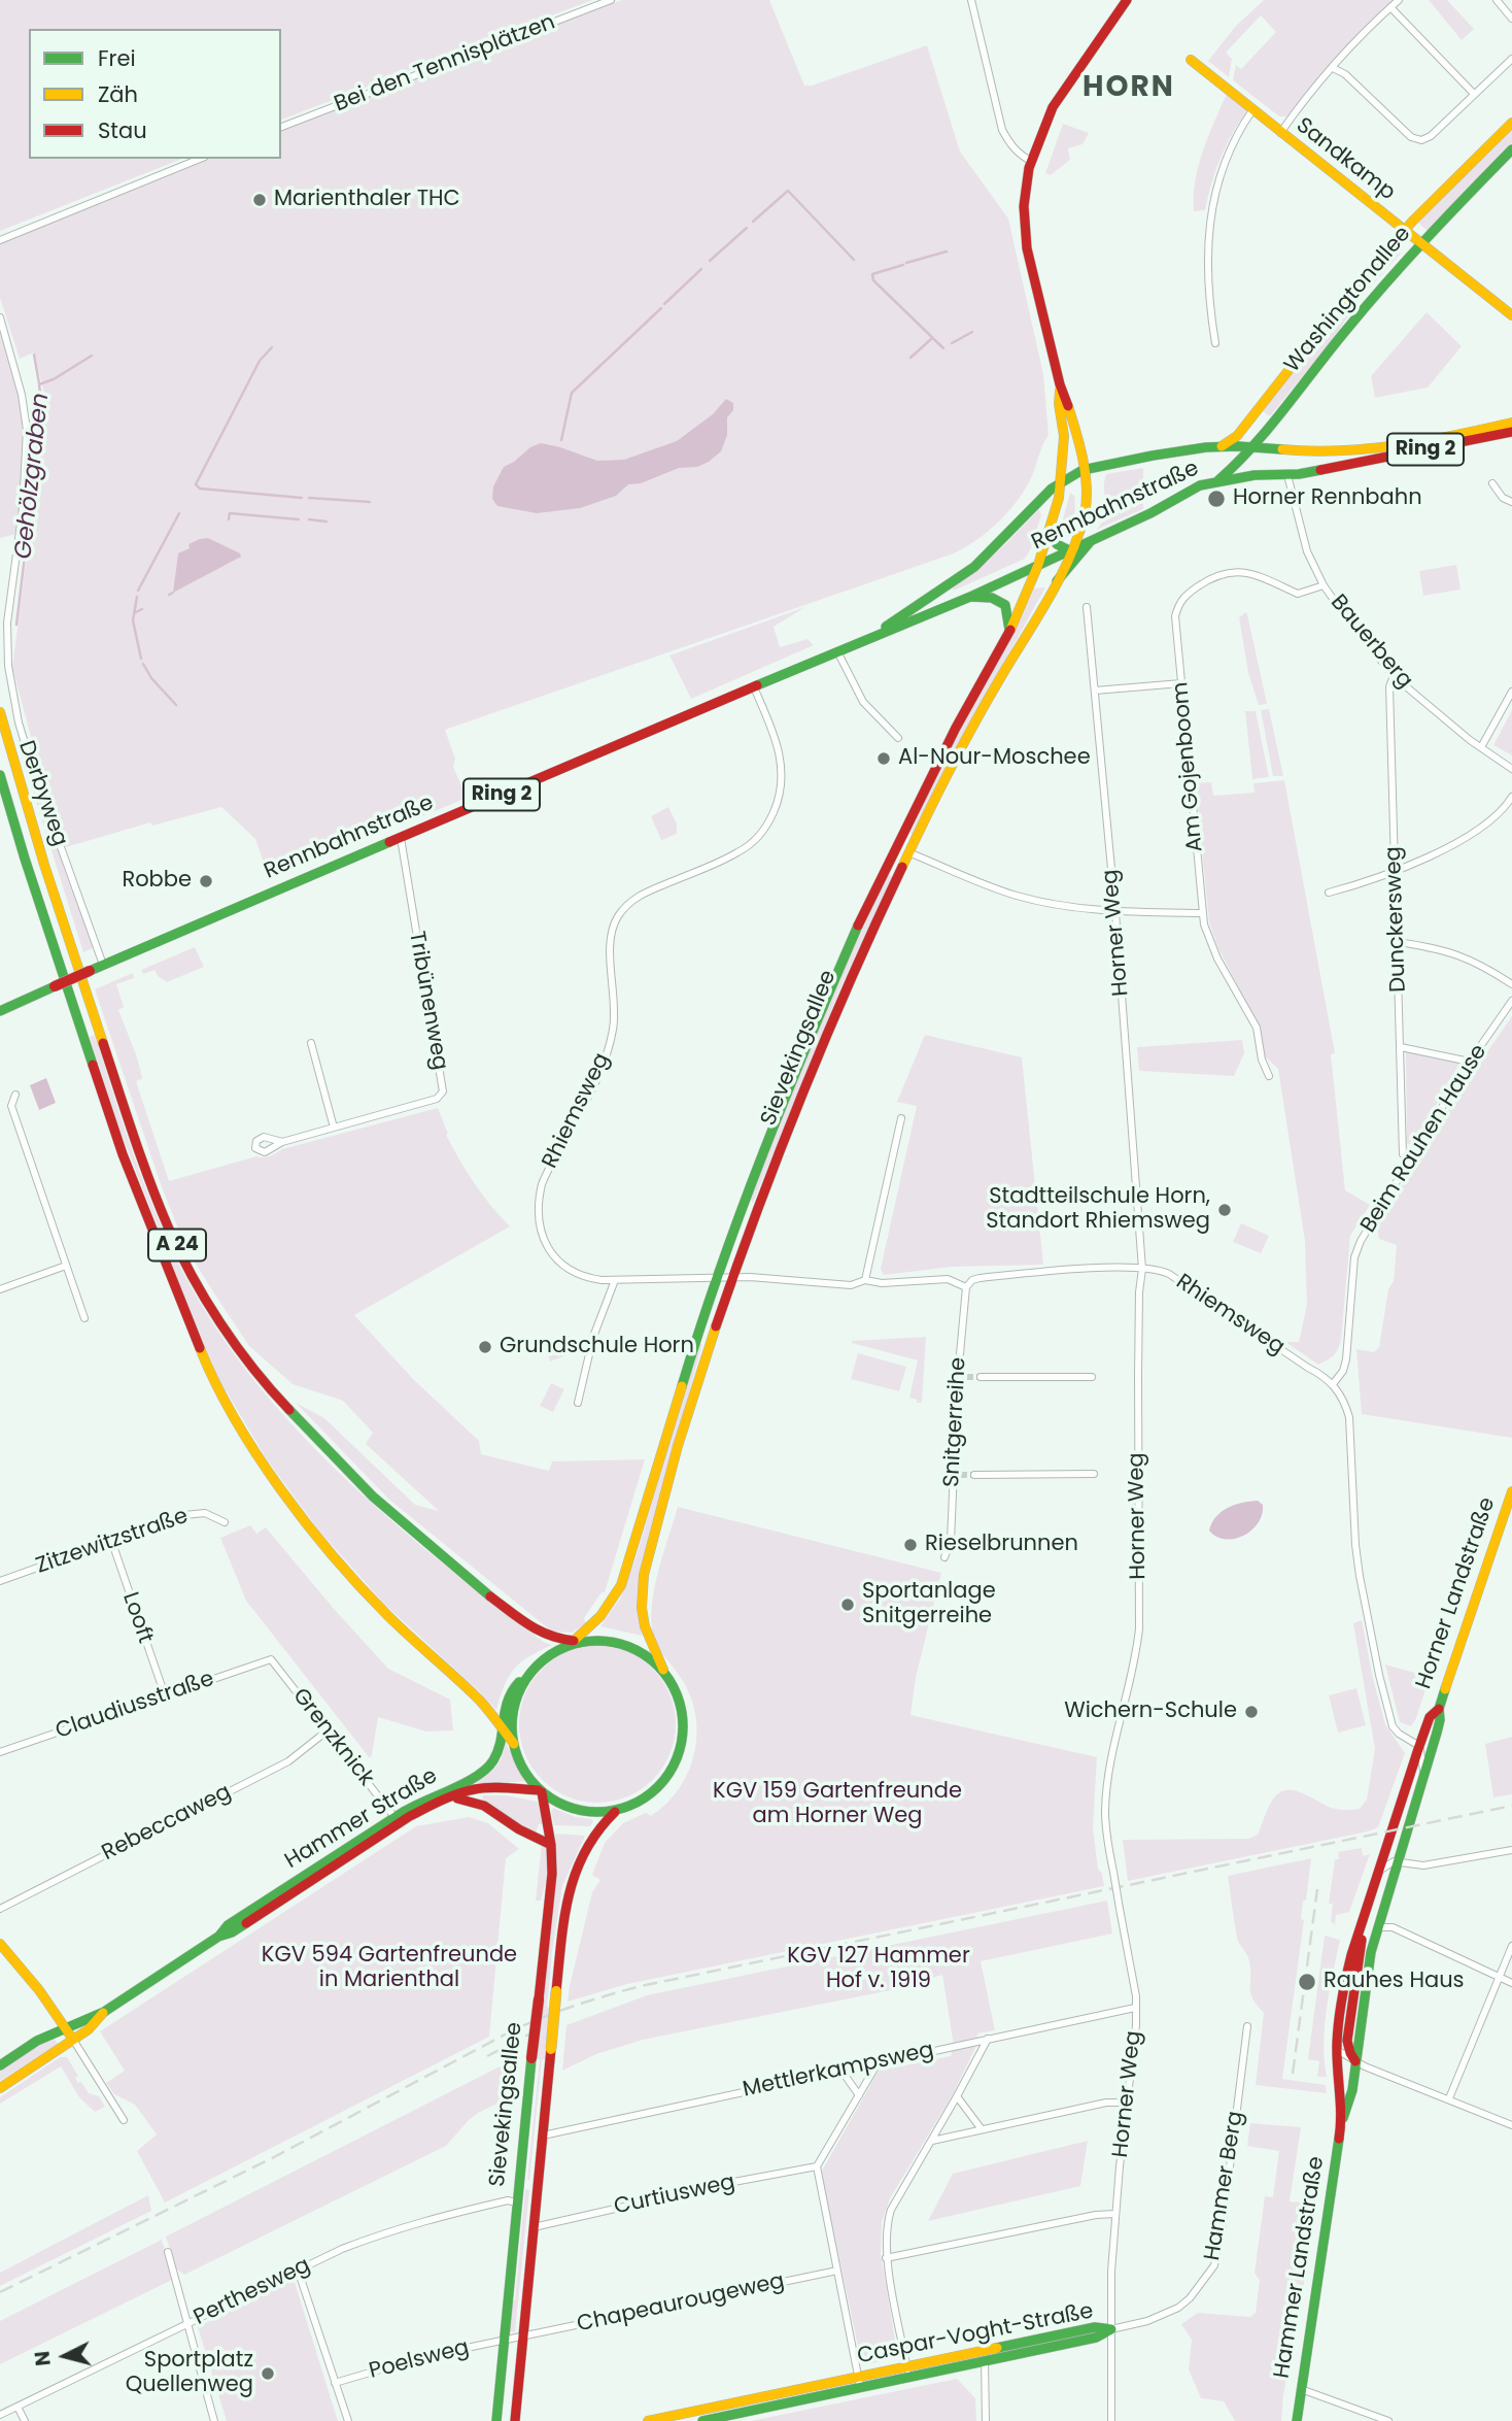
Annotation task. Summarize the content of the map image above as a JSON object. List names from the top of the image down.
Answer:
{
  "streets": {
    "main road": [
      "Sandkamp",
      "Washingtonallee",
      "Ring 2",
      "Rennbahnstraße",
      "Sievekingsallee",
      "A 24",
      "Horner Landstraße",
      "Hammer Straße",
      "Hammer Landstraße",
      "Caspar-Voght-Straße"
    ],
    "street": [
      "Bei den Tennisplätzen",
      "Bauerberg",
      "Am Gojenboom",
      "Derbyweg",
      "Dunckersweg",
      "Horner Weg",
      "Tribünenweg",
      "Rhiemsweg",
      "Beim Rauhen Hause",
      "Snitgerreihe",
      "Zitzewitzstraße",
      "Looft",
      "Claudiusstraße",
      "Grenzknick",
      "Rebeccaweg",
      "Mettlerkampsweg",
      "Hammer Berg",
      "Curtiusweg",
      "Perthesweg",
      "Chapeaurougeweg",
      "Poelsweg"
    ]
  },
  "crossings": [
    ["Sandkamp", "Washingtonallee"],
    ["Washingtonallee", "Rennbahnstraße"],
    ["Rennbahnstraße", "Bauerberg"],
    ["Rennbahnstraße", "Derbyweg"],
    ["Rennbahnstraße", "Tribünenweg"],
    ["Rennbahnstraße", "Sievekingsallee"],
    ["Rennbahnstraße", "Rhiemsweg"],
    ["Bauerberg", "Am Gojenboom"],
    ["Bauerberg", "Dunckersweg"],
    ["Dunckersweg", "Beim Rauhen Hause"],
    ["Horner Weg", "Rhiemsweg"],
    ["Horner Weg", "Mettlerkampsweg"],
    ["Horner Weg", "Hammer Berg"],
    ["Horner Weg", "Caspar-Voght-Straße"],
    ["Sievekingsallee", "Rhiemsweg"],
    ["Sievekingsallee", "A 24"],
    ["Sievekingsallee", "Hammer Straße"],
    ["Sievekingsallee", "Mettlerkampsweg"],
    ["Sievekingsallee", "Curtiusweg"],
    ["Sievekingsallee", "Perthesweg"],
    ["Sievekingsallee", "Chapeaurougeweg"],
    ["Sievekingsallee", "Poelsweg"],
    ["Rhiemsweg", "Beim Rauhen Hause"],
    ["Rhiemsweg", "Snitgerreihe"],
    ["A 24", "Hammer Straße"],
    ["Zitzewitzstraße", "Looft"],
    ["Horner Landstraße", "Hammer Landstraße"],
    ["Looft", "Claudiusstraße"],
    ["Claudiusstraße", "Grenzknick"],
    ["Grenzknick", "Hammer Straße"],
    ["Grenzknick", "Rebeccaweg"],
    ["Hammer Berg", "Caspar-Voght-Straße"],
    ["Chapeaurougeweg", "Poelsweg"]
  ],
  "districts": ["HORN"],
  "water": ["Gehölzgraben"],
  "parks": ["KGV 159 Gartenfreunde am Horner Weg", "KGV 594 Gartenfreunde in Marienthal", "KGV 127 Hammer Hof v. 1919"],
  "places": [
    "Marienthaler THC",
    "Horner Rennbahn",
    "Al-Nour-Moschee",
    "Robbe",
    "Stadtteilschule Horn, Standort Rhiemsweg",
    "Grundschule Horn",
    "Rieselbrunnen",
    "Sportanlage Snitgerreihe",
    "Wichern-Schule",
    "Rauhes Haus",
    "Sportplatz Quellenweg"
  ],
  "legend": ["Frei", "Zäh", "Stau"],
  "north": "left"
}
